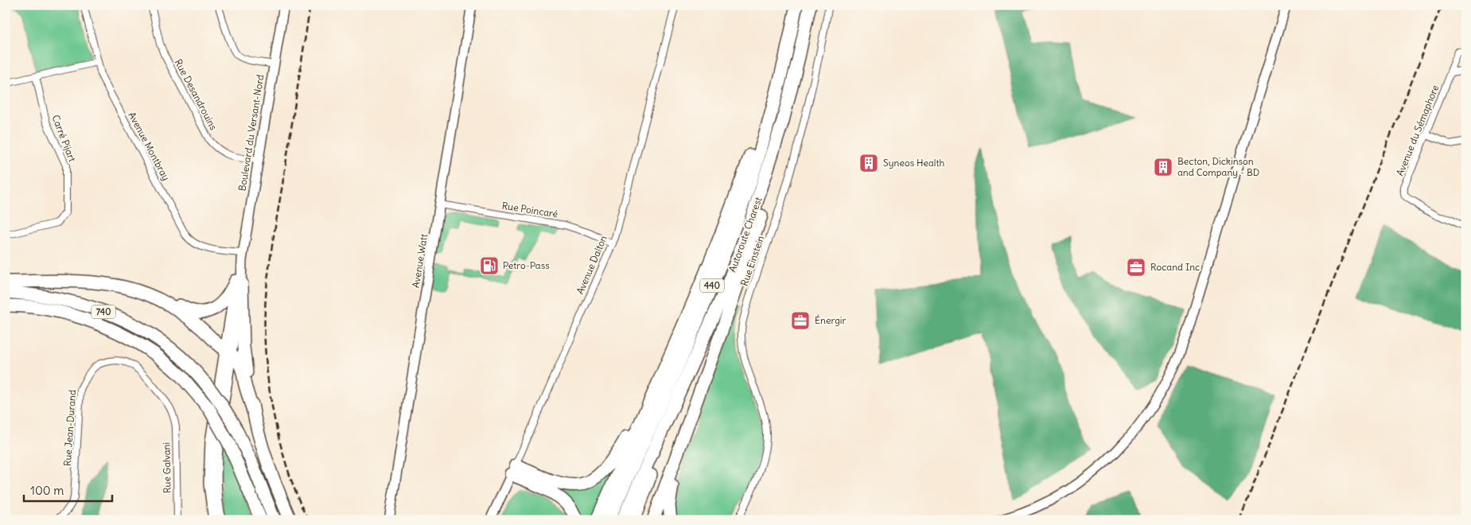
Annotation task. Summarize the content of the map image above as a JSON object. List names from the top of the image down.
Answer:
{
  "streets": {
    "highway": ["Autoroute Charest", "440", "740"],
    "street": [
      "Rue Desandrouins",
      "Avenue du Sémaphore",
      "Boulevard du Versant-Nord",
      "Carré Pijart",
      "Avenue Montbray",
      "Rue Poincaré",
      "Avenue Watt",
      "Rue Einstein",
      "Avenue Dalton",
      "Rue Jean-Durand",
      "Rue Galvani"
    ]
  },
  "crossings": [
    ["Rue Desandrouins", "Boulevard du Versant-Nord"],
    ["Boulevard du Versant-Nord", "Avenue Montbray"],
    ["Rue Poincaré", "Avenue Watt"],
    ["Rue Poincaré", "Avenue Dalton"],
    ["Rue Jean-Durand", "Rue Galvani"]
  ],
  "places": {
    "building": ["Syneos Health", "Becton, Dickinson and Company - BD"],
    "fuel station": ["Petro-Pass"],
    "office": ["Rocand Inc", "Énergir"]
  },
  "scale_bar": "100 m"
}
